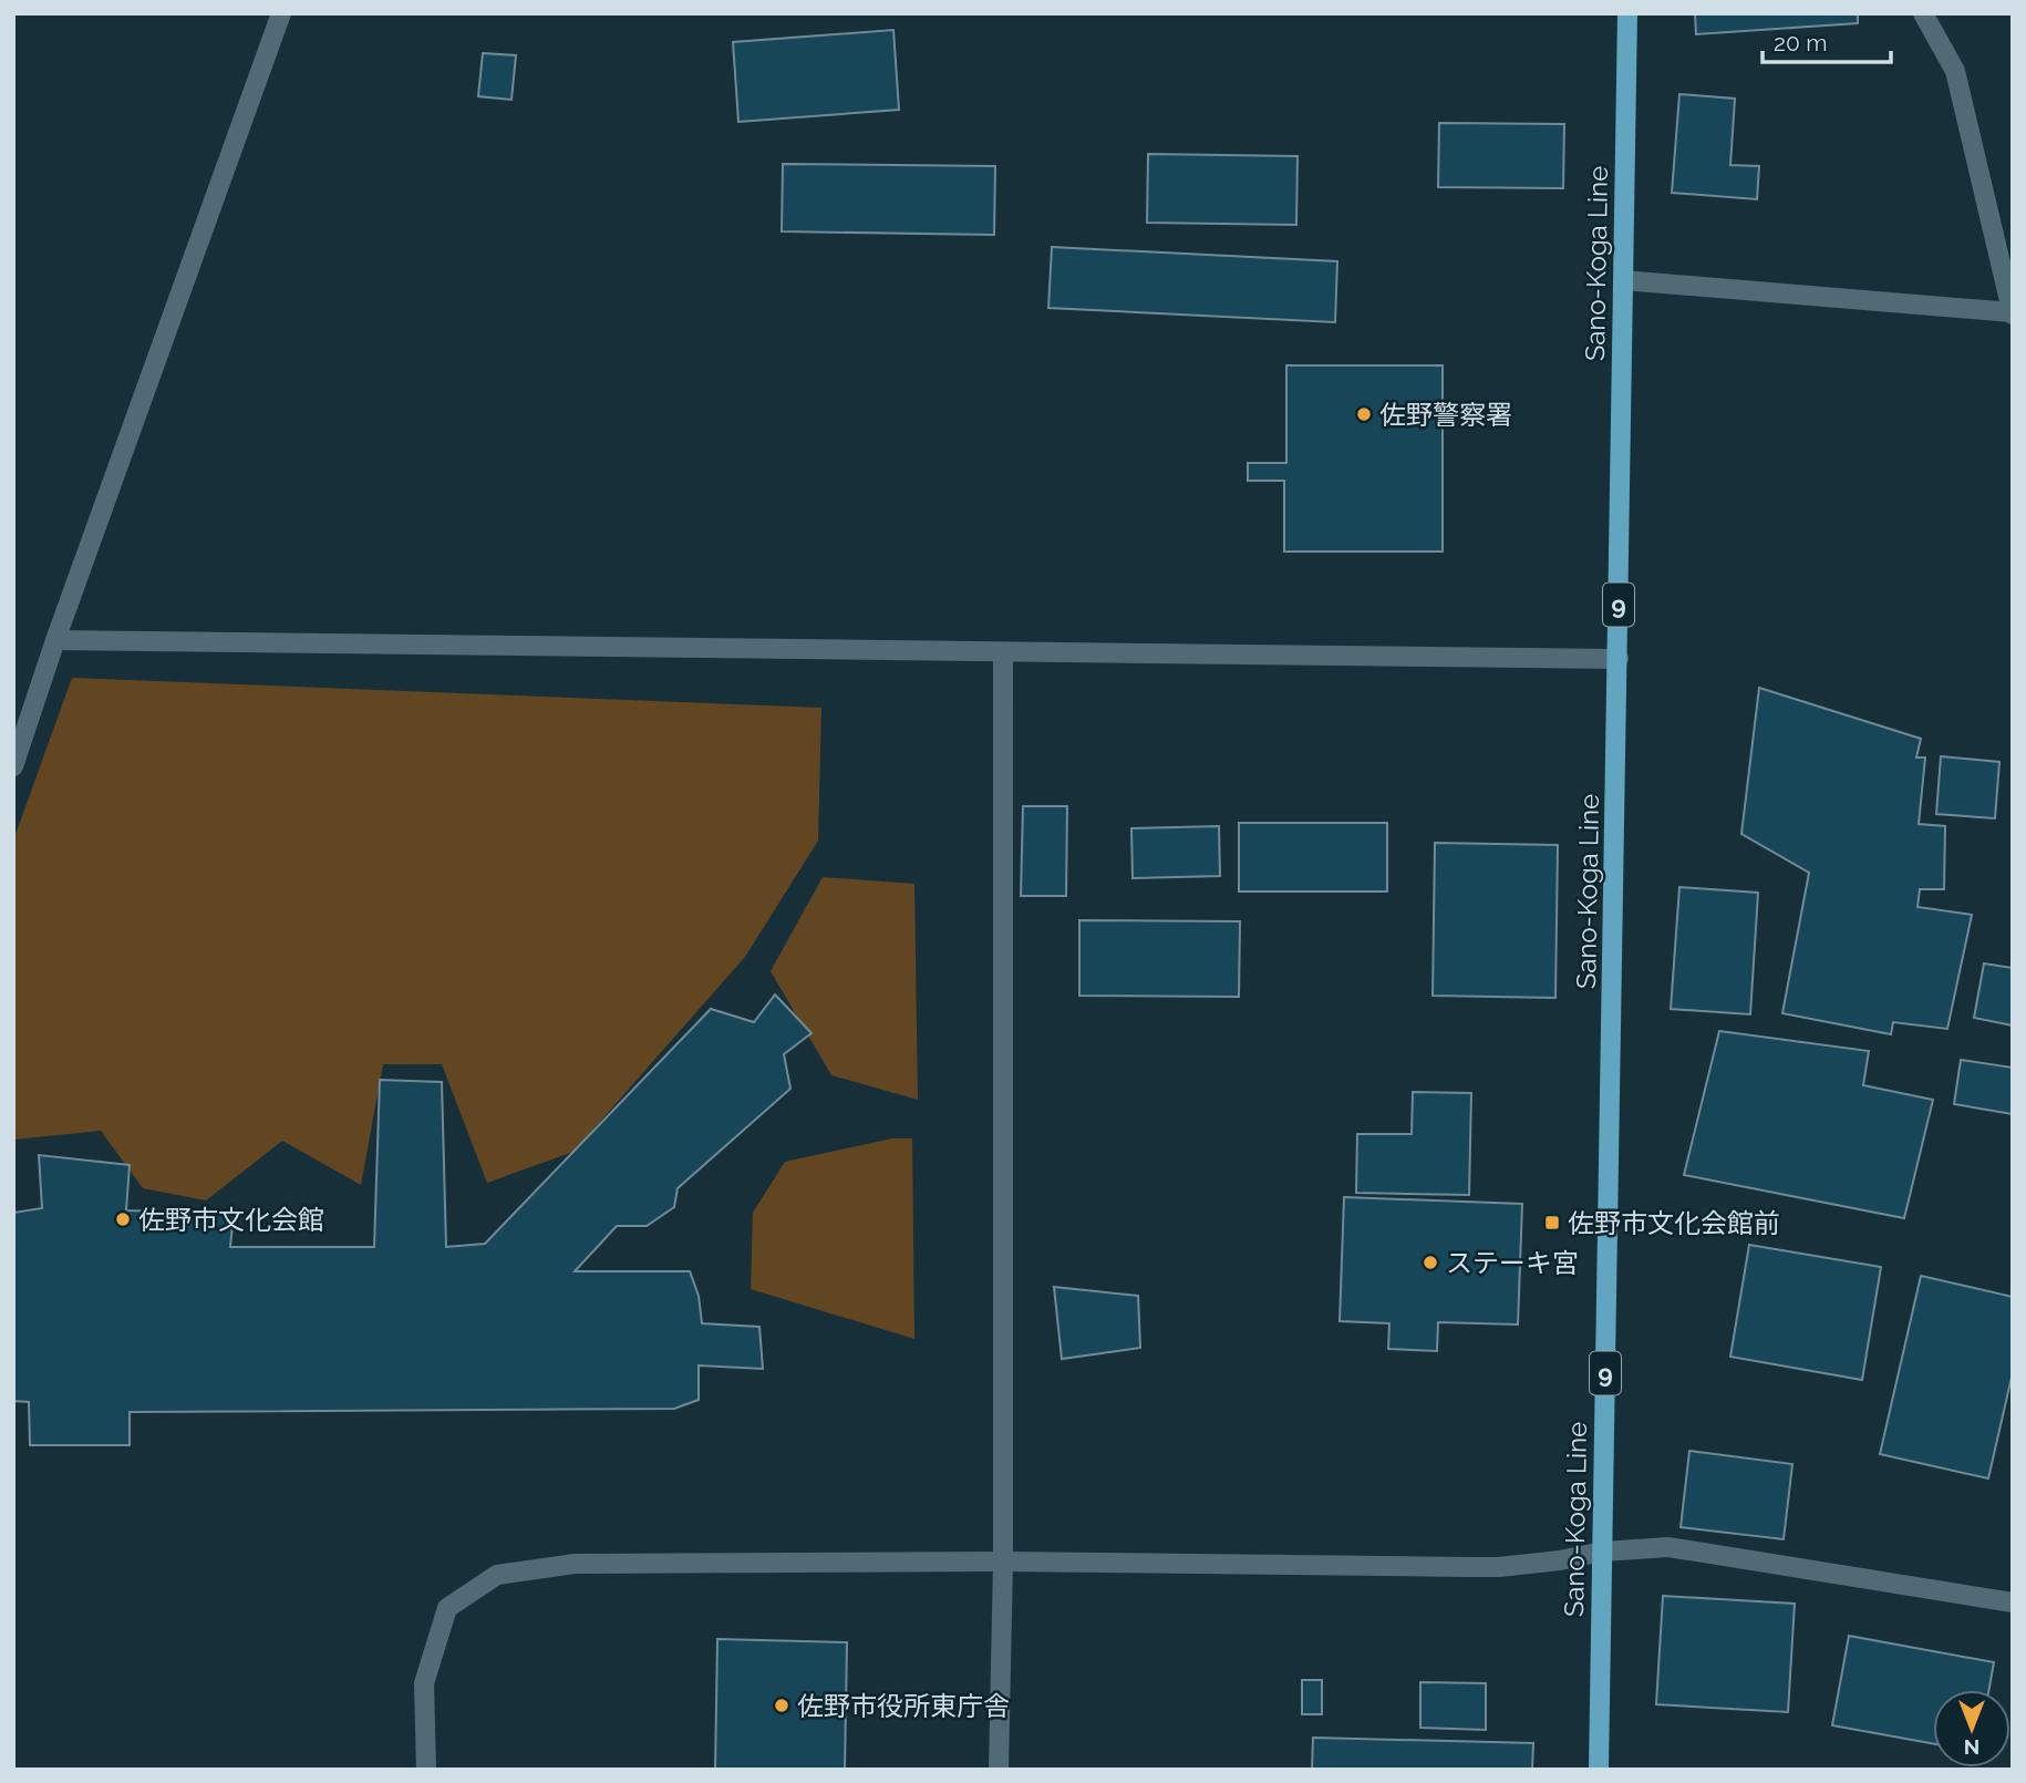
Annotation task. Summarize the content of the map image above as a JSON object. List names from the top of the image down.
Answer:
{
  "streets": {
    "main road": ["Sano-Koga Line", "9"]
  },
  "places": {
    "other": [
      "佐野警察署",
      "佐野市文化会館",
      "ステーキ宮",
      "佐野市役所東庁舎"
    ],
    "transit": ["佐野市文化会館前"]
  },
  "scale_bar": "20 m",
  "north": "bottom"
}
